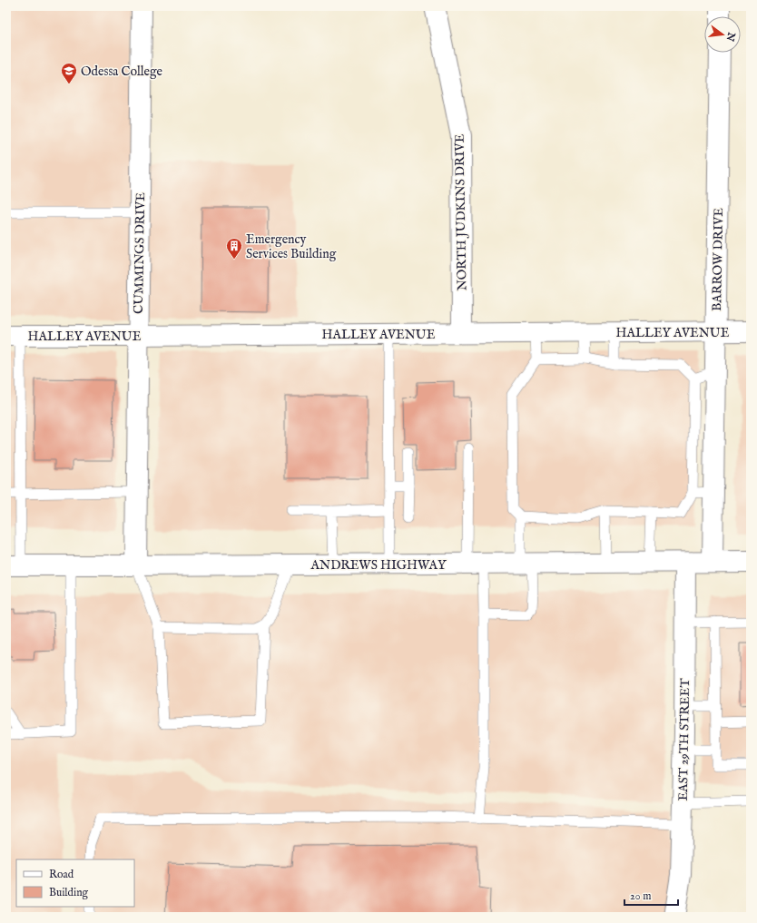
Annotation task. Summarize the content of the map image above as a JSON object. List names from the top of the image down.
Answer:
{
  "streets": {
    "street": [
      "NORTH JUDKINS DRIVE",
      "CUMMINGS DRIVE",
      "BARROW DRIVE",
      "HALLEY AVENUE",
      "ANDREWS HIGHWAY",
      "EAST 29TH STREET"
    ]
  },
  "crossings": [
    ["NORTH JUDKINS DRIVE", "HALLEY AVENUE"],
    ["CUMMINGS DRIVE", "HALLEY AVENUE"],
    ["CUMMINGS DRIVE", "ANDREWS HIGHWAY"],
    ["BARROW DRIVE", "HALLEY AVENUE"],
    ["BARROW DRIVE", "ANDREWS HIGHWAY"],
    ["ANDREWS HIGHWAY", "EAST 29TH STREET"]
  ],
  "places": {
    "school or university": ["Odessa College"],
    "building": ["Emergency Services Building"]
  },
  "legend": ["Road", "Building"],
  "scale_bar": "20 m",
  "north": "right"
}
